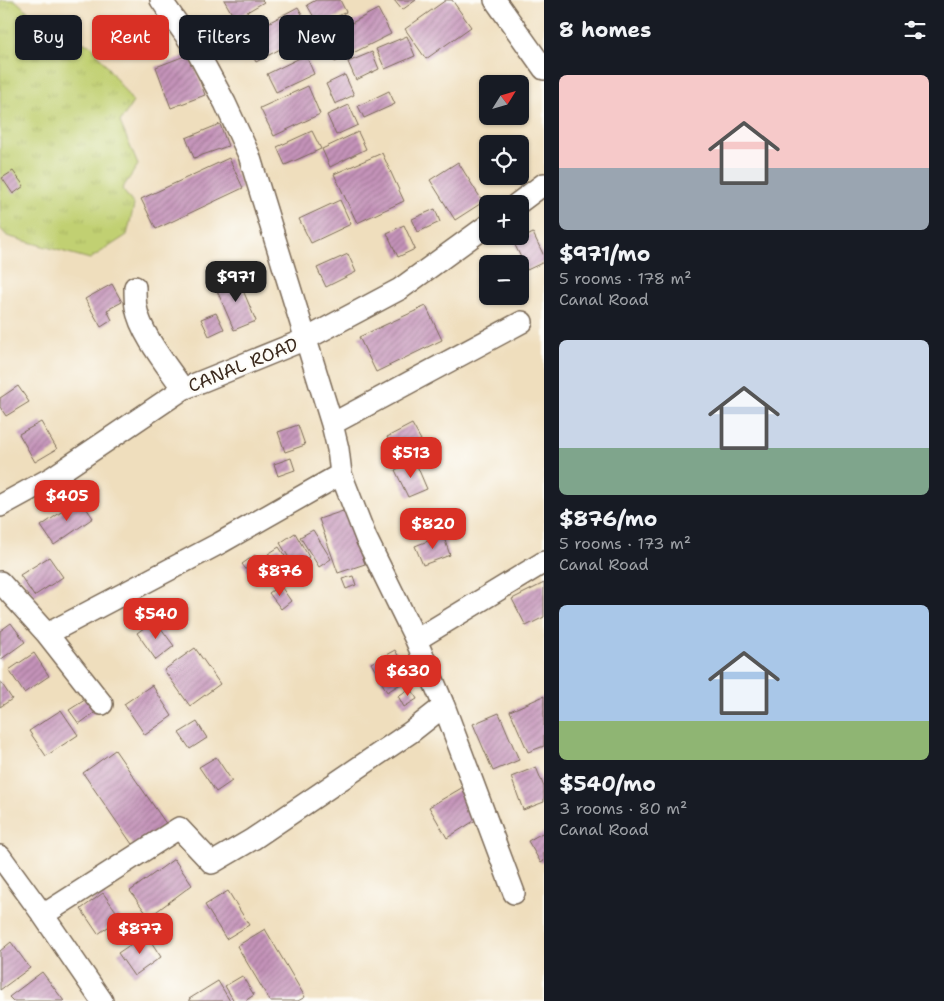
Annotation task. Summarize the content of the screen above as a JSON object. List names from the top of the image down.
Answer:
{
  "streets": {
    "street": ["CANAL ROAD"]
  },
  "north": "top right",
  "page": {
    "heading": "8 homes",
    "chip": [
      "Buy",
      "Rent",
      "Filters",
      "New"
    ],
    "list": [
      {
        "name": "$971/mo",
        "note": "5 rooms · 178 m² · Canal Road"
      },
      {
        "name": "$876/mo",
        "note": "5 rooms · 173 m² · Canal Road"
      },
      {
        "name": "$540/mo",
        "note": "3 rooms · 80 m² · Canal Road"
      }
    ],
    "map_buttons": ["+", "−"],
    "price": [
      "$971",
      "$513",
      "$405",
      "$820",
      "$876",
      "$540",
      "$630",
      "$877"
    ]
  }
}
